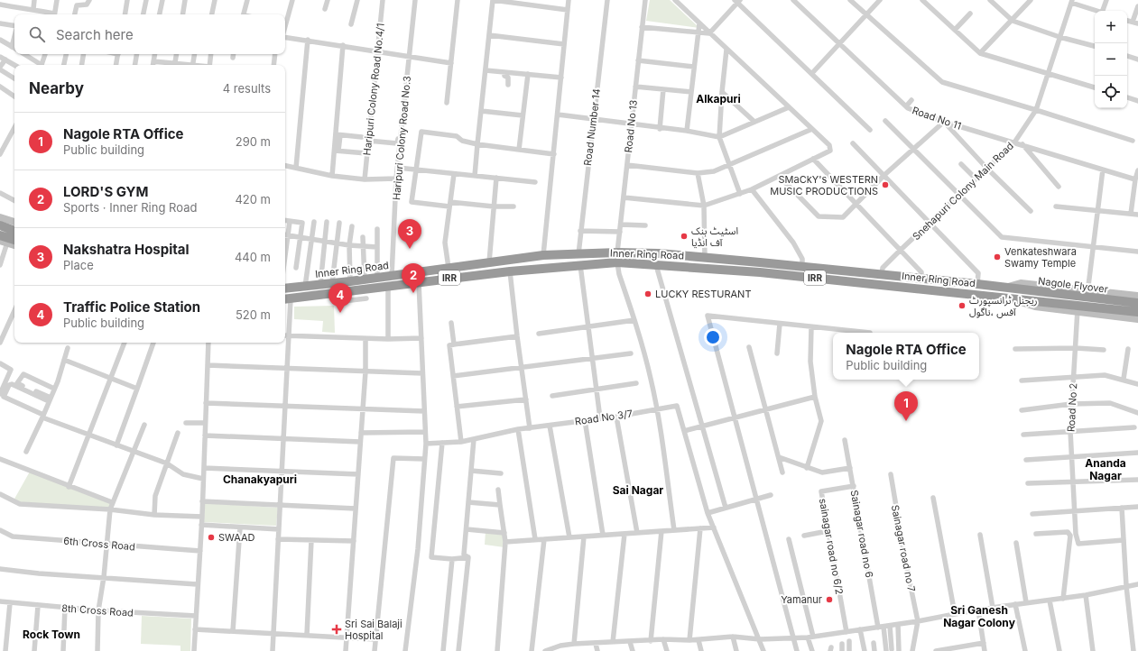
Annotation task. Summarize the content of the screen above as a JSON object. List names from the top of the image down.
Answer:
{
  "streets": {
    "highway": ["Inner Ring Road", "IRR", "Nagole Flyover"],
    "street": [
      "Haripuri Colony Road No.4/1",
      "Road No 11",
      "Road No 13",
      "Road Number 14",
      "Haripuri Colony Road No.3",
      "Snehapuri Colony Main Road",
      "Road No 2",
      "Road No 3/7",
      "Sainagar road no 6",
      "6th Cross Road",
      "sainagar road no 6/2",
      "Sainagar road no 7",
      "8th Cross Road"
    ]
  },
  "crossings": [
    ["Road No 11", "Snehapuri Colony Main Road"],
    ["Road No 13", "Inner Ring Road"],
    ["Road Number 14", "Inner Ring Road"],
    ["Haripuri Colony Road No.3", "Inner Ring Road"],
    ["Snehapuri Colony Main Road", "Inner Ring Road"],
    ["Inner Ring Road", "Nagole Flyover"],
    ["Nagole Flyover", "Road No 2"],
    ["Sainagar road no 6", "sainagar road no 6/2"]
  ],
  "districts": [
    "Alkapuri",
    "Ananda Nagar",
    "Chanakyapuri",
    "Sai Nagar",
    "Sri Ganesh Nagar Colony",
    "Rock Town"
  ],
  "places": {
    "other": [
      "SMaCkY's WESTERN MUSIC PRODUCTIONS",
      "اسٹیٹ بنک آف انڈیا",
      "Venkateshwara Swamy Temple",
      "LUCKY RESTURANT",
      "ریجنل ٹرانسپورٹ آفس ،ناگول",
      "SWAAD",
      "Yamanur"
    ],
    "health": ["Sri Sai Balaji Hospital"]
  },
  "page": {
    "map_buttons": ["+", "−"],
    "search": "Search here",
    "heading": ["Nearby", "4 results"],
    "list": [
      {
        "mark": "1",
        "name": "Nagole RTA Office",
        "note": "Public building",
        "value": "290 m"
      },
      {
        "mark": "2",
        "name": "LORD'S GYM",
        "note": "Sports · Inner Ring Road",
        "value": "420 m"
      },
      {
        "mark": "3",
        "name": "Nakshatra Hospital",
        "note": "Place",
        "value": "440 m"
      },
      {
        "mark": "4",
        "name": "Traffic Police Station",
        "note": "Public building",
        "value": "520 m"
      }
    ],
    "pins": [
      "3",
      "2",
      "4",
      "1"
    ],
    "popup": ["Nagole RTA Office", "Public building"]
  }
}
